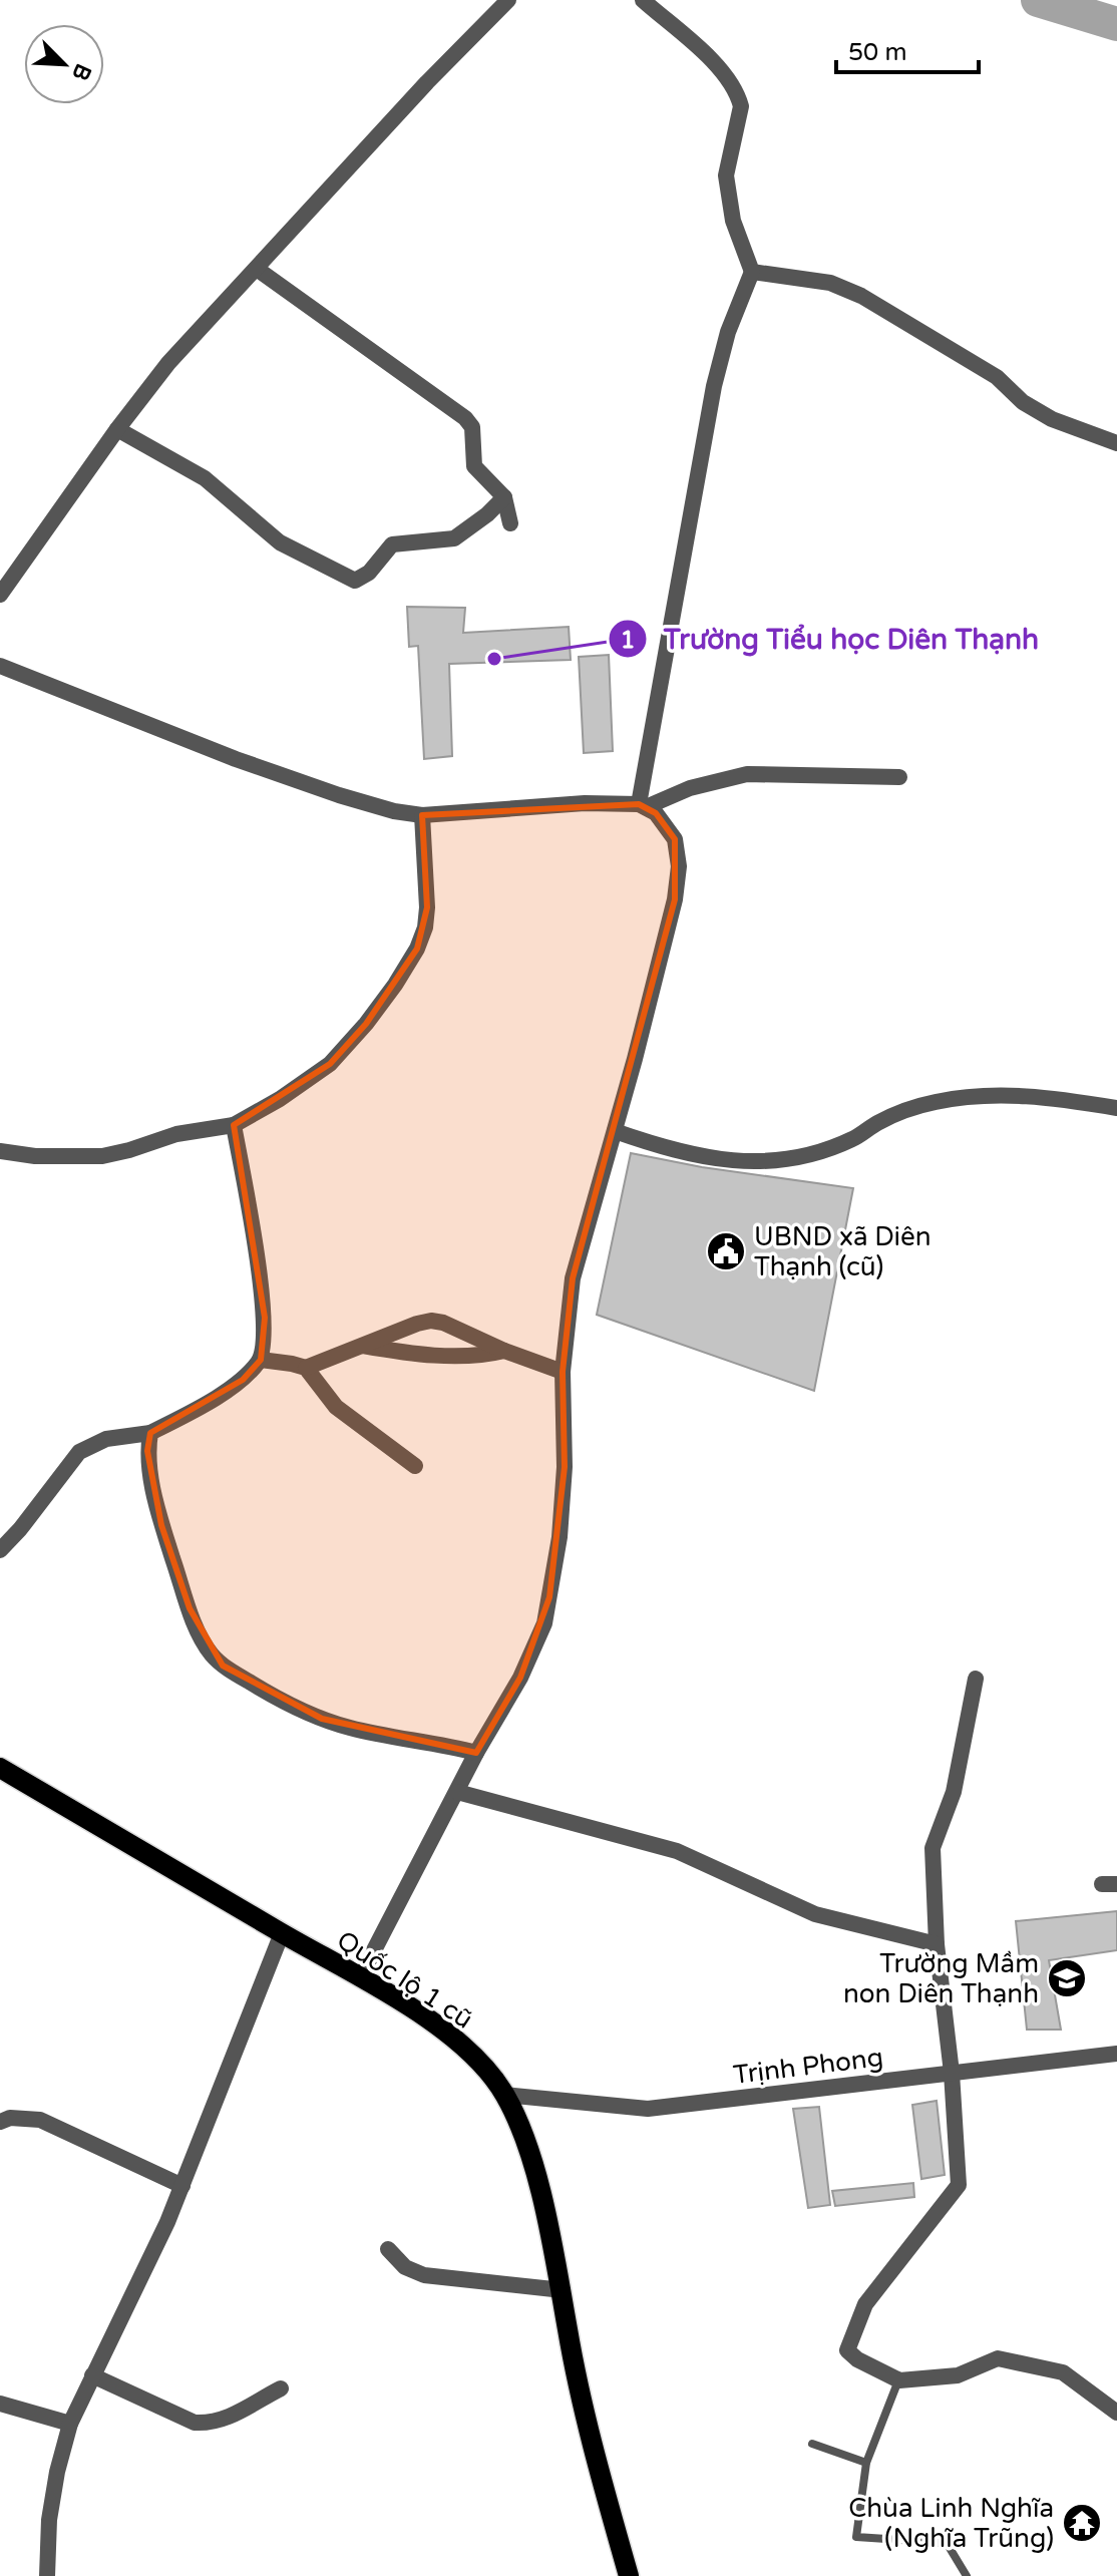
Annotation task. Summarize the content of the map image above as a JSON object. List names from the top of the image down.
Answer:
{
  "streets": {
    "main road": ["Quốc lộ 1 cũ"],
    "street": ["Trịnh Phong"]
  },
  "crossings": [
    ["Quốc lộ 1 cũ", "Trịnh Phong"]
  ],
  "places": {
    "other": ["Trường Tiểu học Diên Thạnh"],
    "public building": ["UBND xã Diên Thạnh (cũ)"],
    "school or university": ["Trường Mầm non Diên Thạnh"],
    "temple": ["Chùa Linh Nghĩa (Nghĩa Trũng)"]
  },
  "scale_bar": "50 m",
  "north": "bottom right"
}
